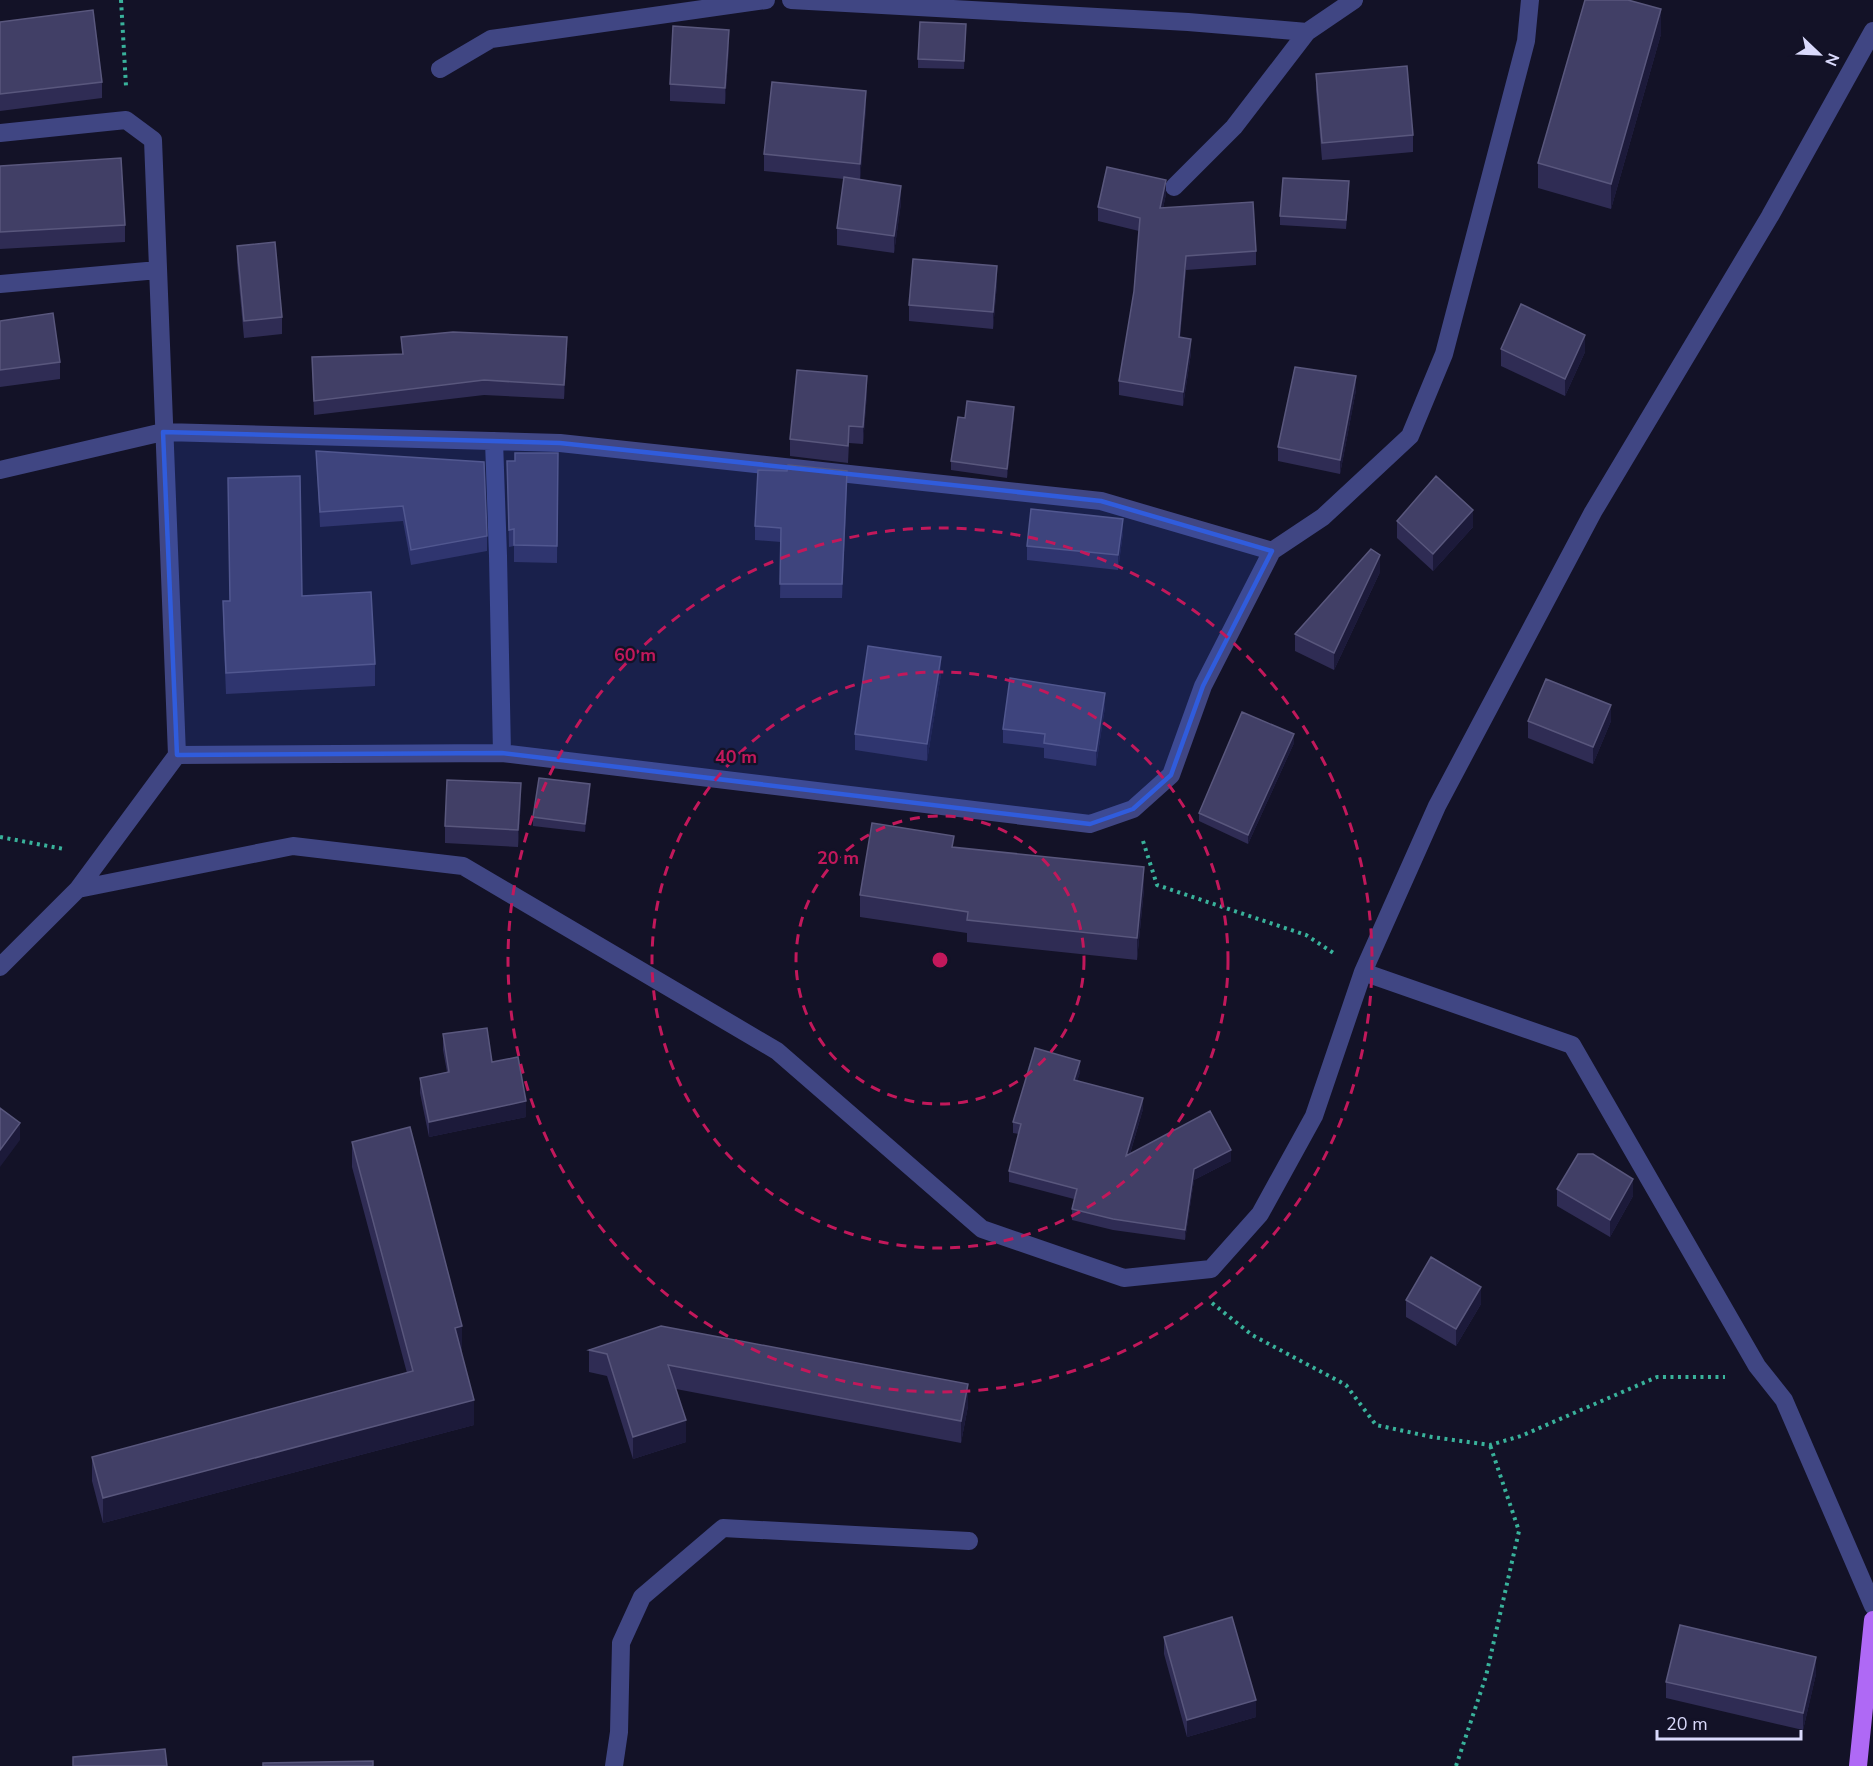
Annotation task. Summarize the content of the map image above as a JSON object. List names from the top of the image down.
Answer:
{
  "scale_bar": "20 m",
  "north": "bottom right",
  "rings": ["60 m", "40 m", "20 m"]
}
